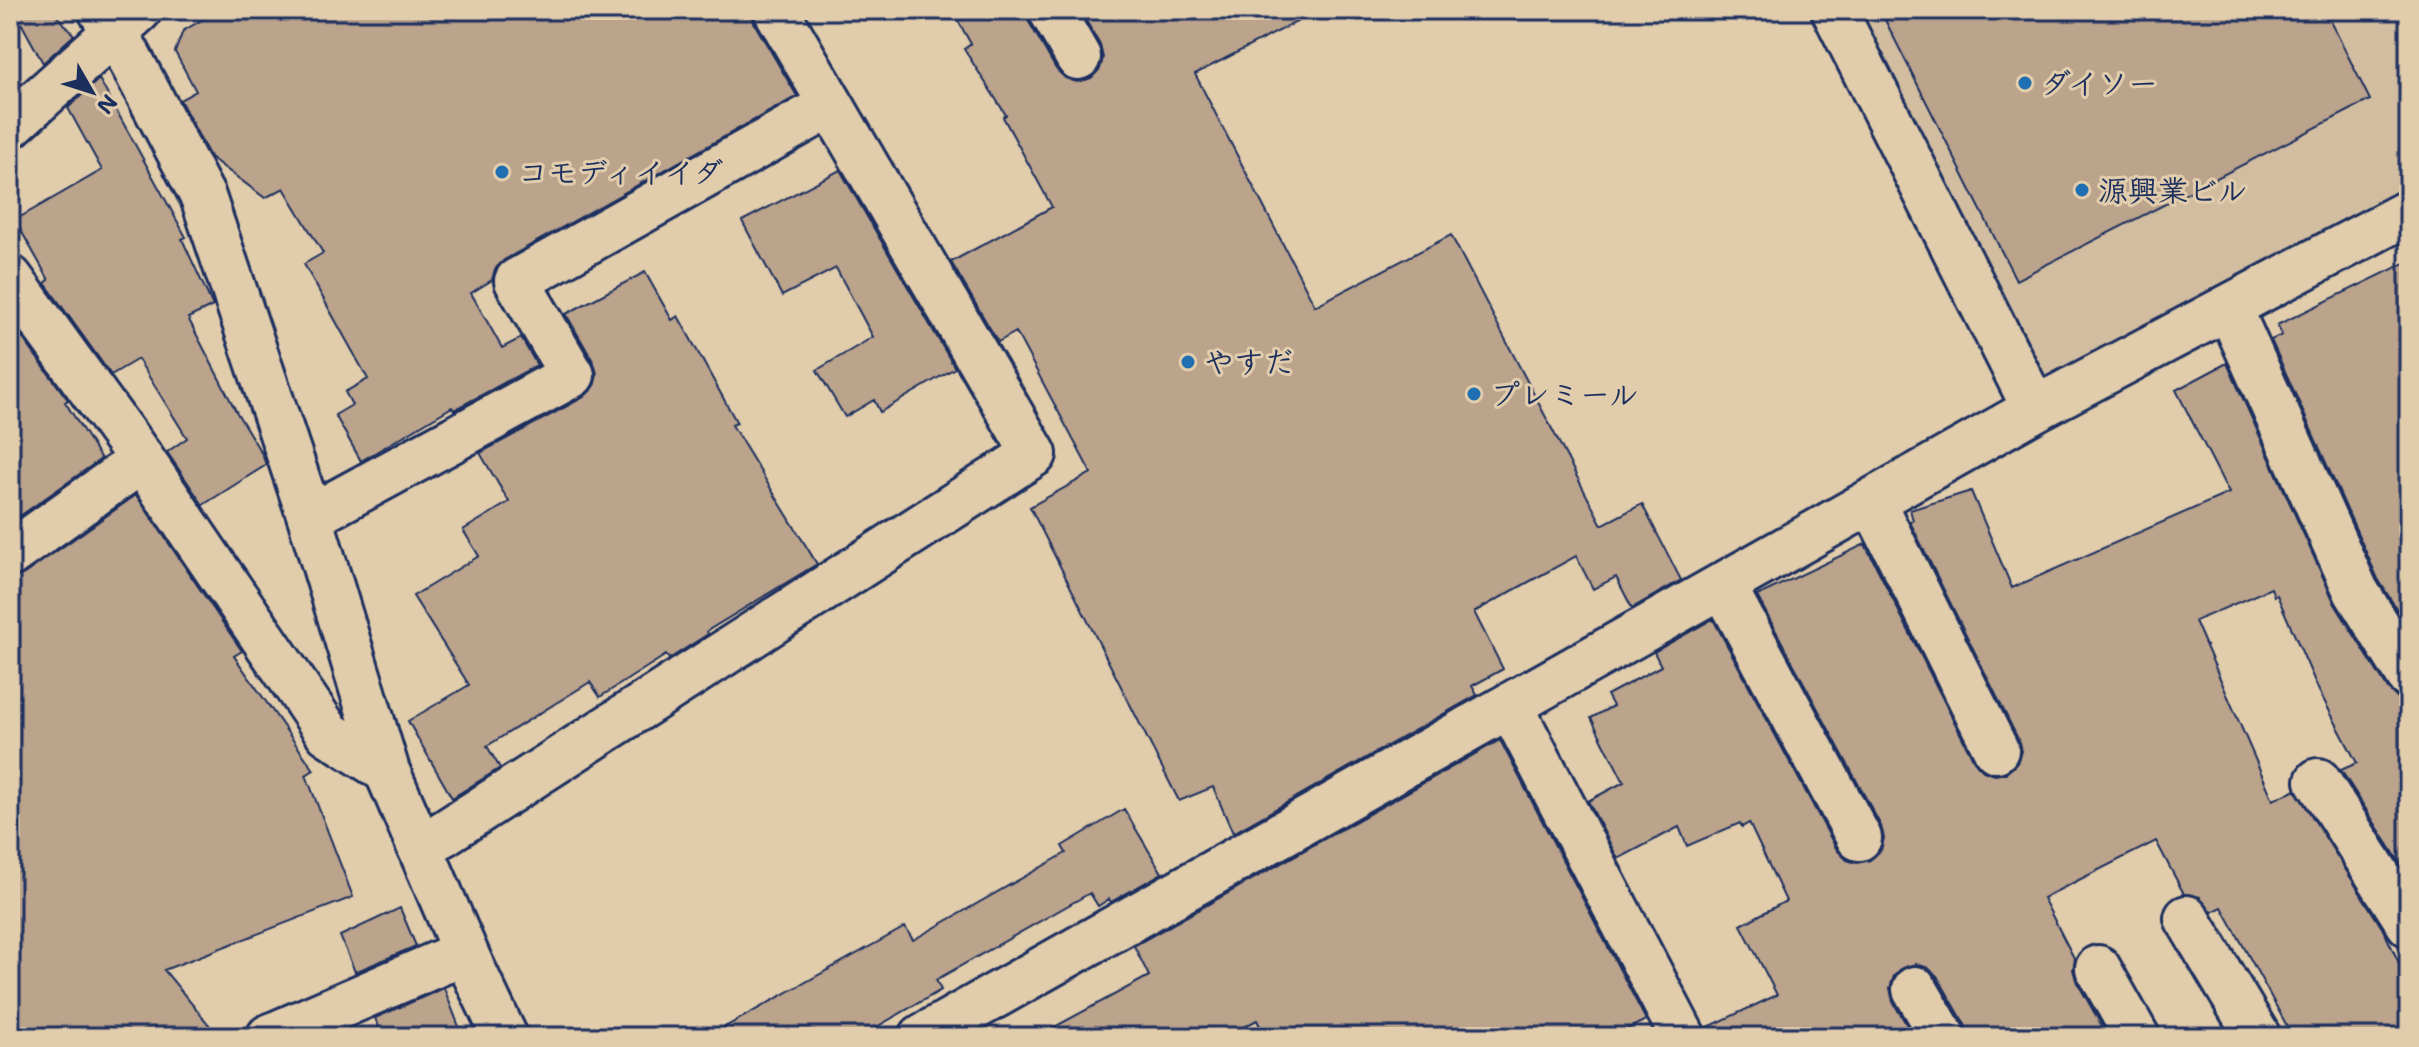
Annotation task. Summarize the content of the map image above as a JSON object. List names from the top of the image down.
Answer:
{
  "places": [
    "ダイソー",
    "コモディイイダ",
    "源興業ビル",
    "やすだ",
    "プレミール"
  ],
  "north": "bottom right"
}
